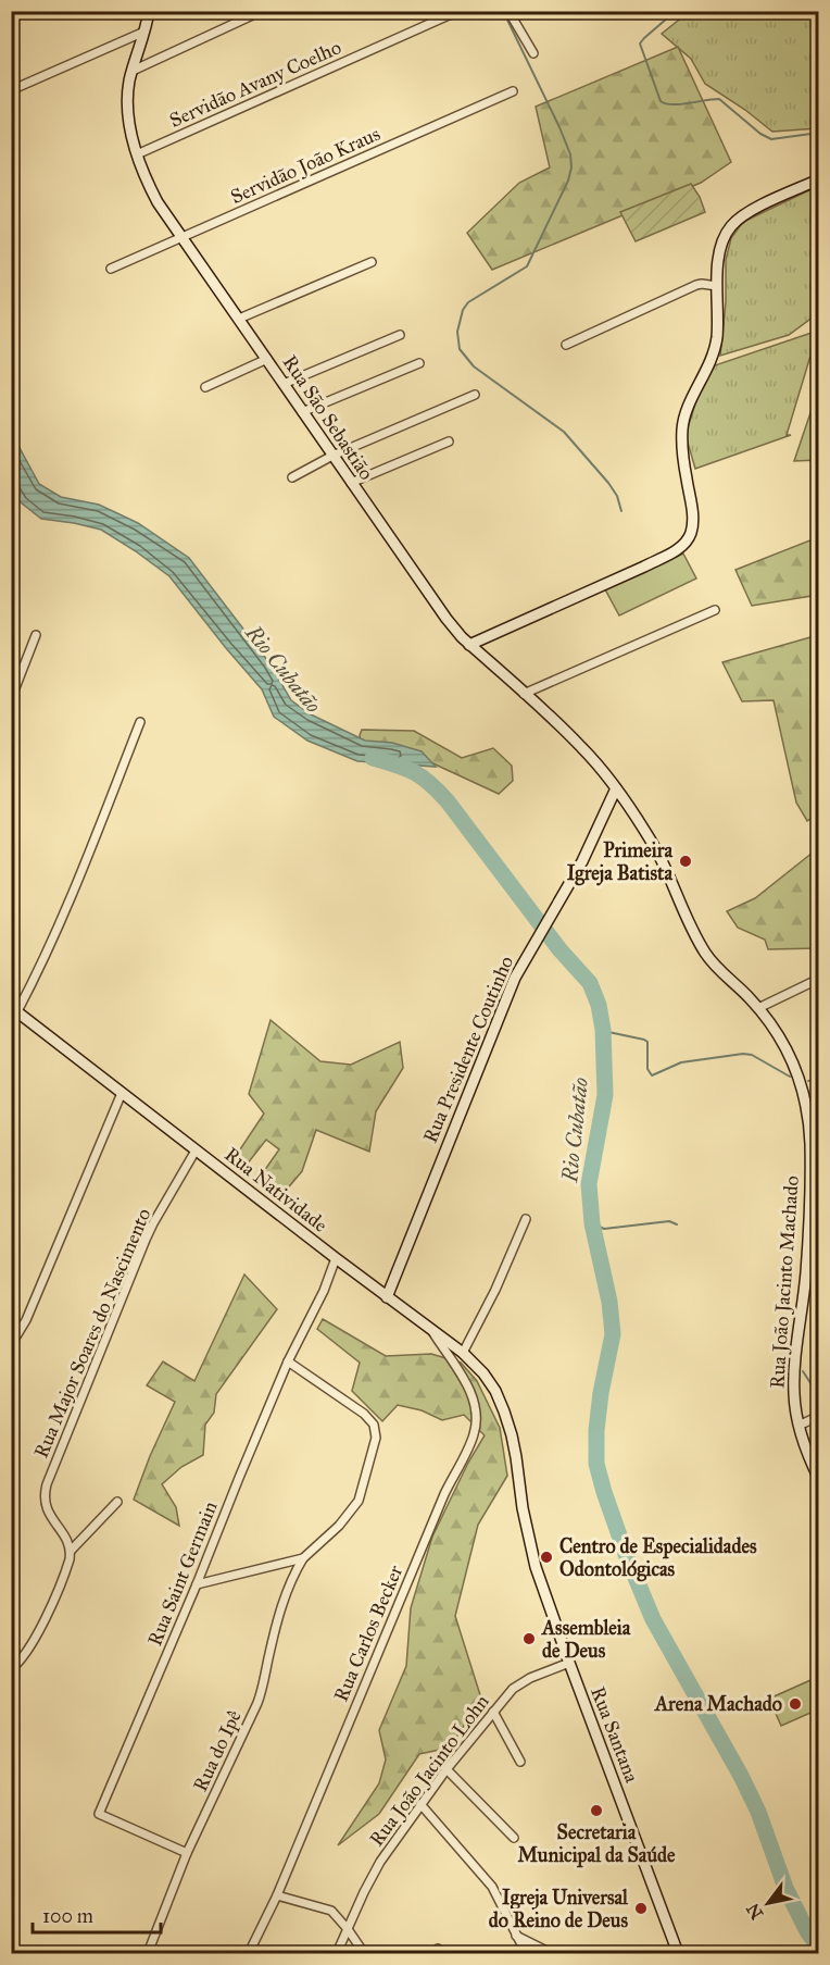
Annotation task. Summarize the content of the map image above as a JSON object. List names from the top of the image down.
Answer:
{
  "streets": {
    "main road": [
      "Rua São Sebastião",
      "Rua Presidente Coutinho",
      "Rua Natividade",
      "Rua João Jacinto Machado",
      "Rua Santana"
    ],
    "street": [
      "Servidão Avany Coelho",
      "Servidão João Kraus",
      "Rua Major Soares do Nascimento",
      "Rua Saint Germain",
      "Rua Carlos Becker",
      "Rua do Ipê",
      "Rua João Jacinto Lohn"
    ]
  },
  "crossings": [
    ["Servidão Avany Coelho", "Rua São Sebastião"],
    ["Servidão João Kraus", "Rua São Sebastião"],
    ["Rua São Sebastião", "Rua Presidente Coutinho"],
    ["Rua São Sebastião", "Rua João Jacinto Machado"],
    ["Rua Presidente Coutinho", "Rua Natividade"],
    ["Rua Presidente Coutinho", "Rua João Jacinto Machado"],
    ["Rua Natividade", "Rua Major Soares do Nascimento"],
    ["Rua Natividade", "Rua Saint Germain"],
    ["Rua Natividade", "Rua Carlos Becker"],
    ["Rua Natividade", "Rua Santana"],
    ["Rua Saint Germain", "Rua do Ipê"],
    ["Rua Santana", "Rua João Jacinto Lohn"]
  ],
  "water": ["Rio Cubatão"],
  "places": [
    "Primeira Igreja Batista",
    "Centro de Especialidades Odontológicas",
    "Assembleia de Deus",
    "Arena Machado",
    "Secretaria Municipal da Saúde",
    "Igreja Universal do Reino de Deus"
  ],
  "scale_bar": "100 m",
  "north": "bottom left"
}
